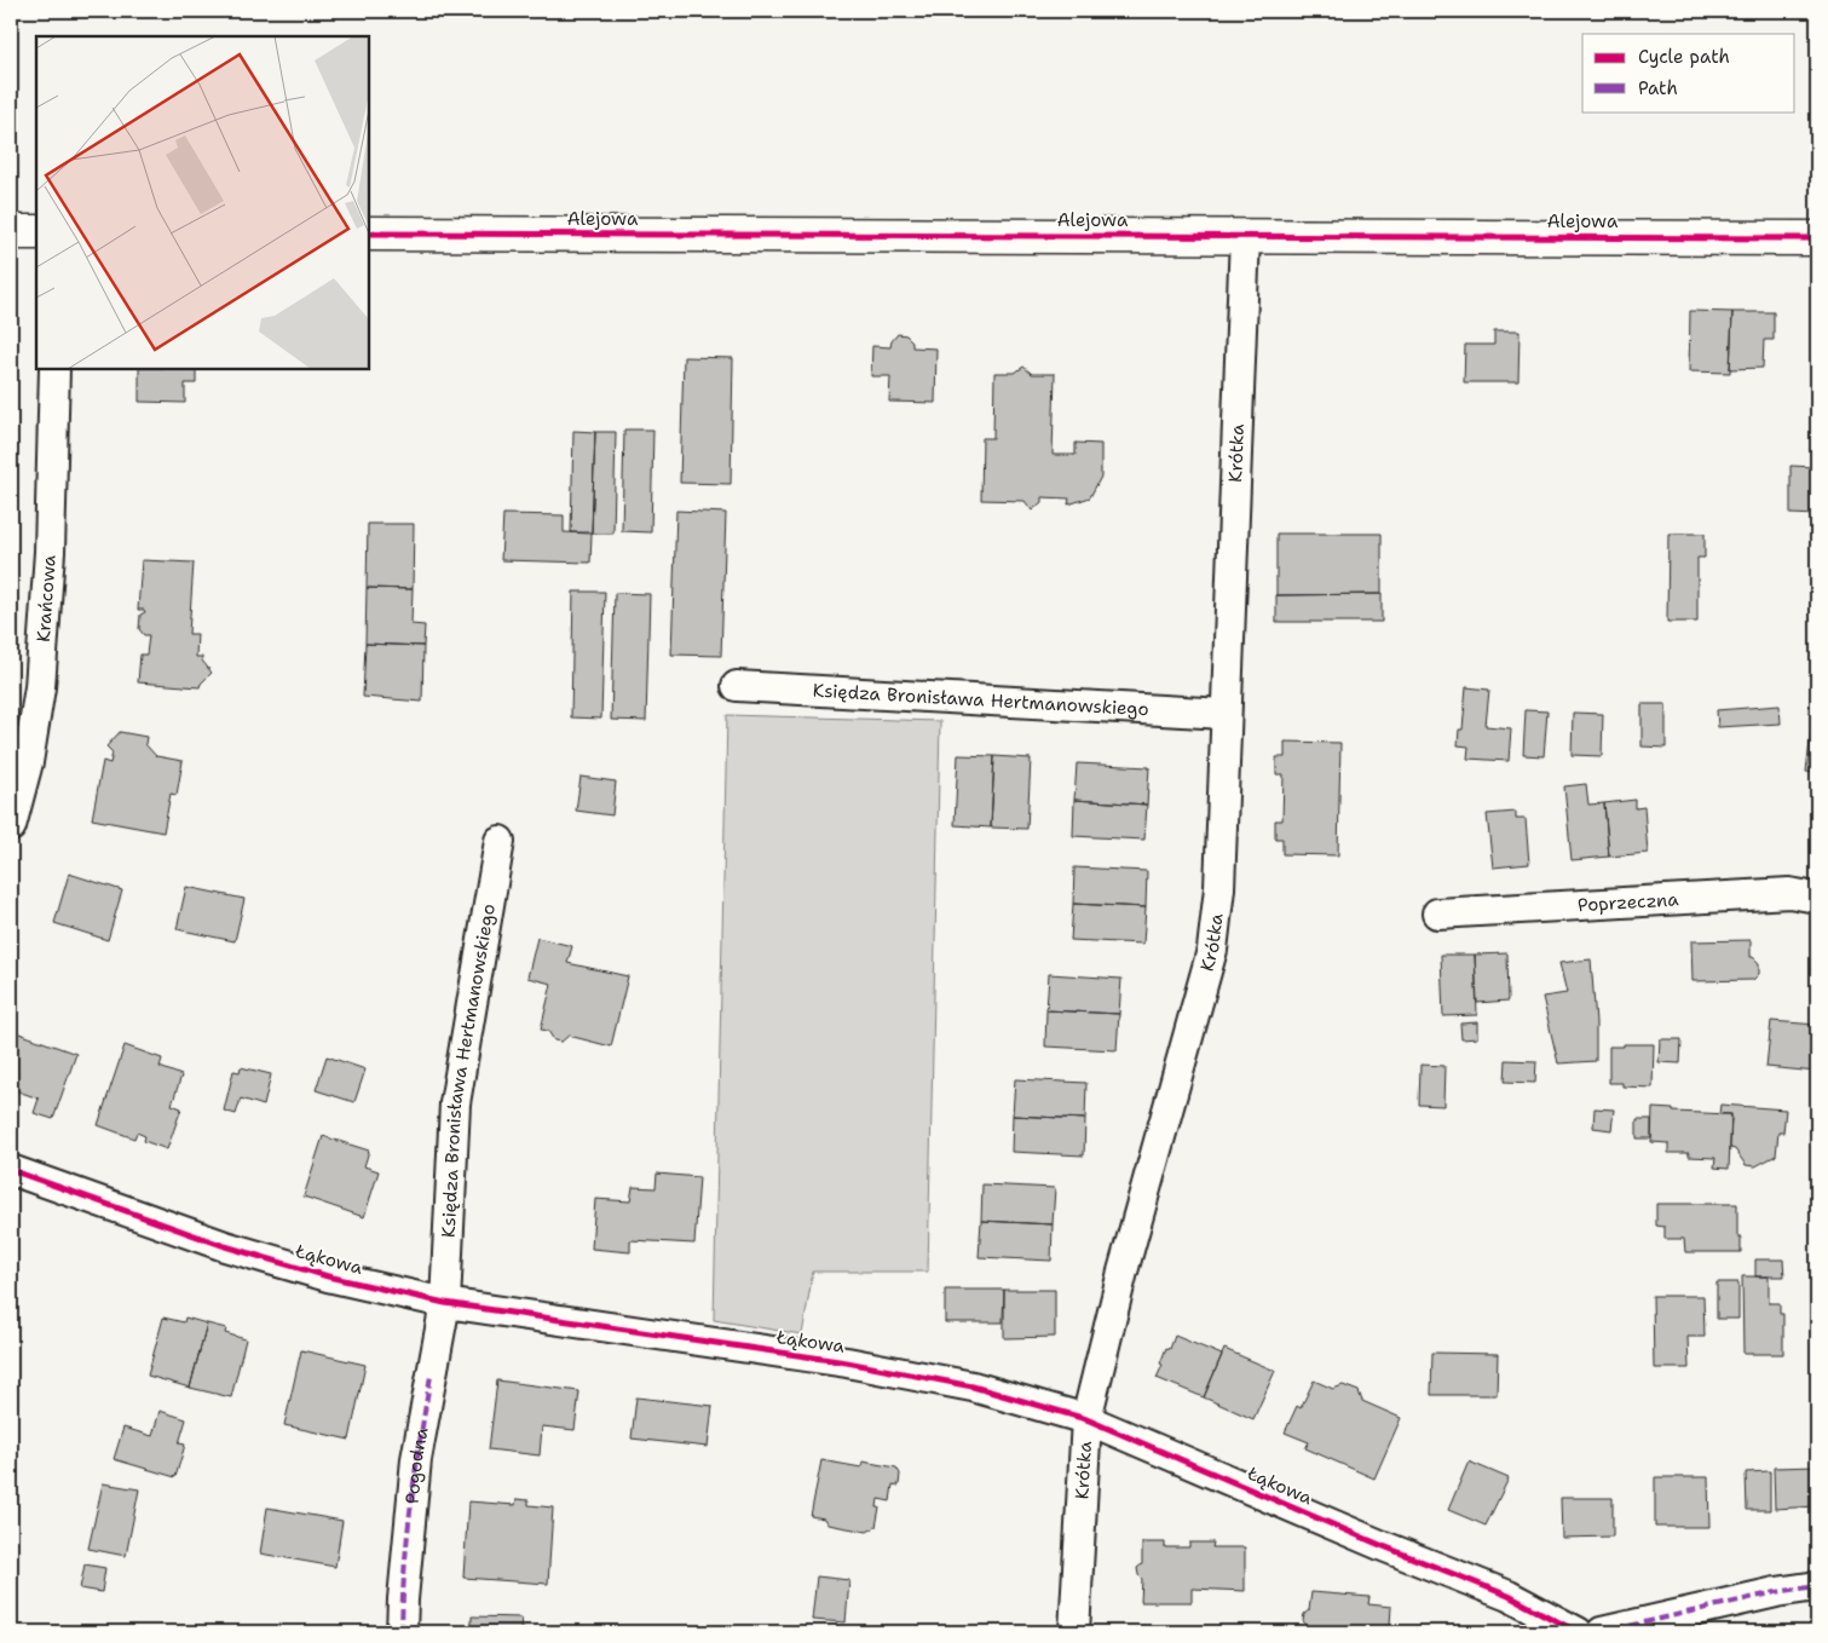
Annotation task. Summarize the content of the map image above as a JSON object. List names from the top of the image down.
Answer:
{
  "streets": {
    "street": [
      "Alejowa",
      "Krótka",
      "Krańcowa",
      "Księdza Bronisława Hertmanowskiego",
      "Poprzeczna",
      "Łąkowa",
      "Pogodna"
    ]
  },
  "crossings": [
    ["Alejowa", "Krótka"],
    ["Krótka", "Księdza Bronisława Hertmanowskiego"],
    ["Krótka", "Łąkowa"],
    ["Księdza Bronisława Hertmanowskiego", "Łąkowa"],
    ["Księdza Bronisława Hertmanowskiego", "Pogodna"],
    ["Łąkowa", "Pogodna"]
  ],
  "legend": ["Cycle path", "Path"]
}
